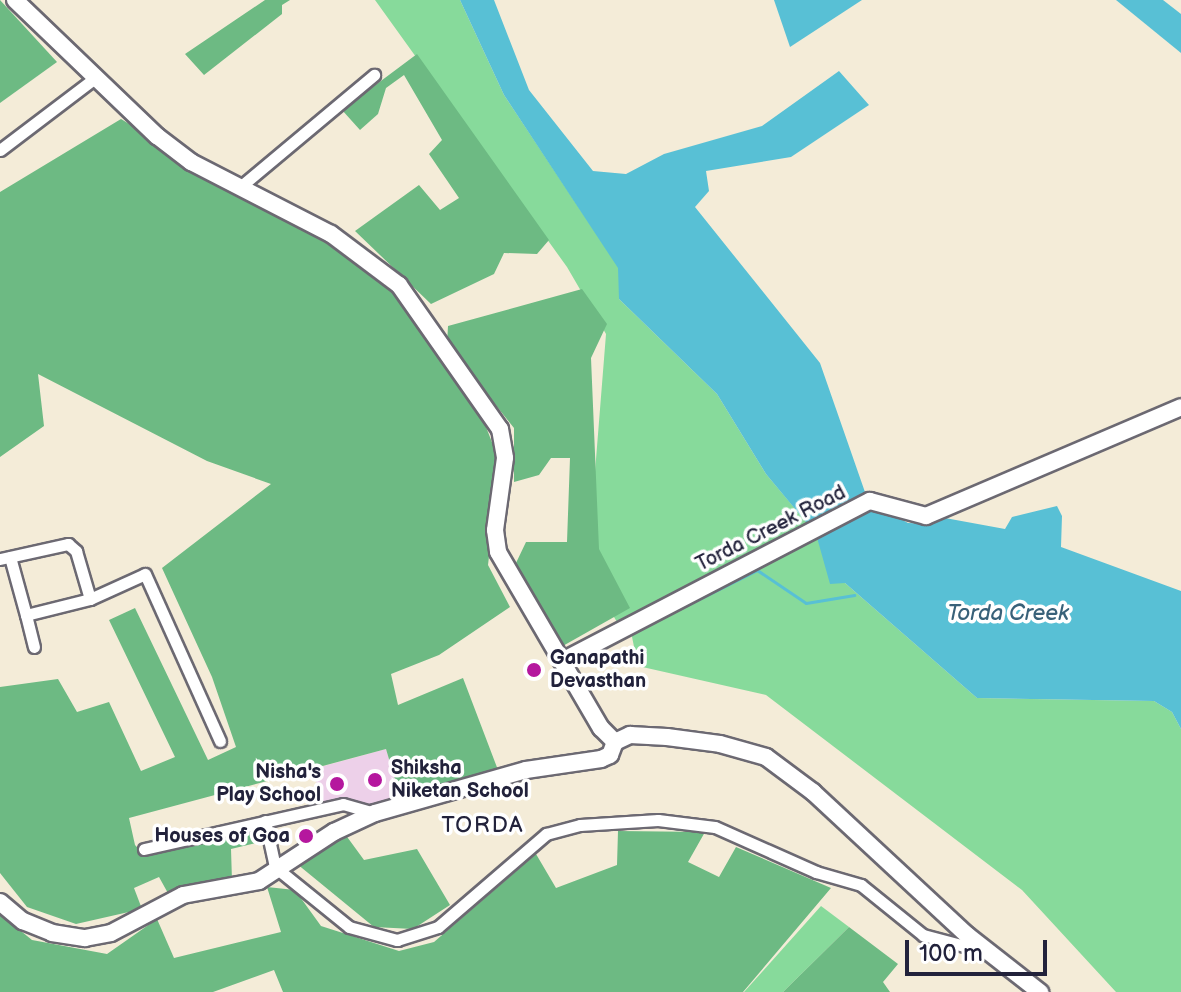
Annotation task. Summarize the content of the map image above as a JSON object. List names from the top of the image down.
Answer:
{
  "streets": {
    "street": ["Torda Creek Road"]
  },
  "districts": ["TORDA"],
  "water": ["Torda Creek"],
  "places": [
    "Ganapathi Devasthan",
    "Shiksha Niketan School",
    "Nisha's Play School",
    "Houses of Goa"
  ],
  "scale_bar": "100 m"
}
